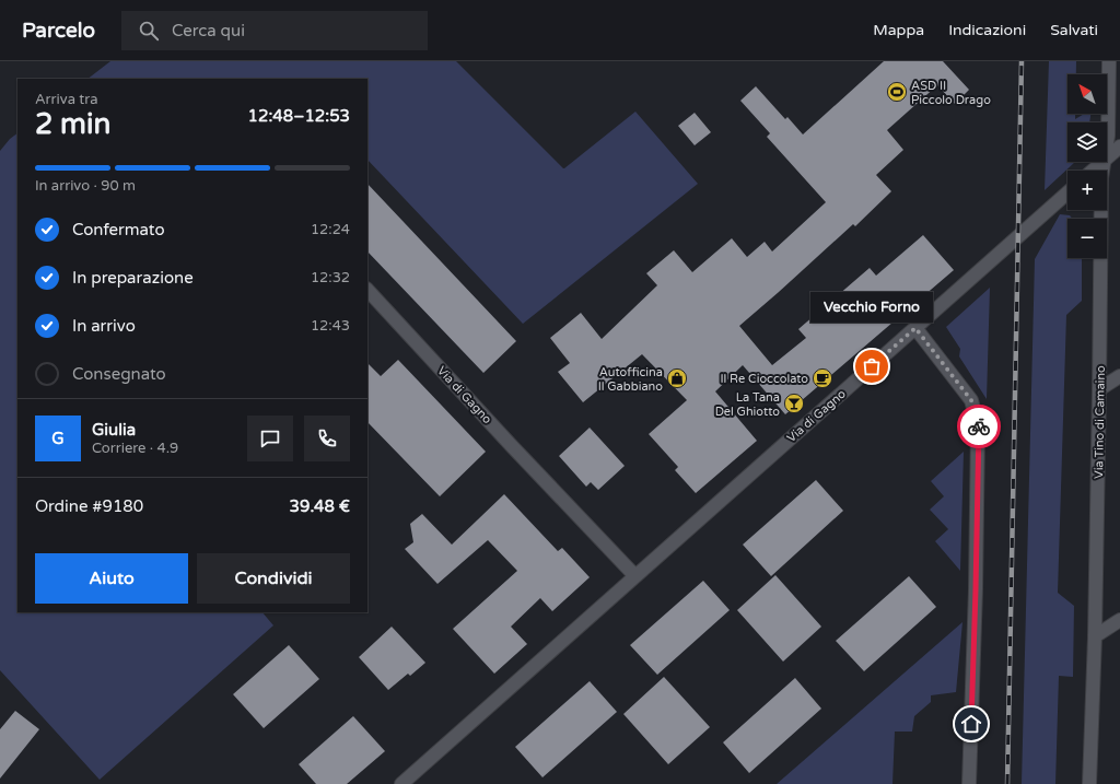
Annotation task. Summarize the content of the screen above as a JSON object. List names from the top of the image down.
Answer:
{
  "streets": {
    "street": ["Via di Gagno", "Via Tino di Camaino"]
  },
  "places": {
    "sports": ["ASD Il Piccolo Drago"],
    "other": ["Vecchio Forno"],
    "shop": ["Autofficina Il Gabbiano"],
    "cafe": ["Il Re Cioccolato"],
    "bar": ["La Tana Del Ghiotto"]
  },
  "north": "top left",
  "page": {
    "header": "Parcelo",
    "search": "Cerca qui",
    "nav": ["Mappa", "Indicazioni", "Salvati"],
    "map_buttons": ["+", "−"],
    "heading": ["2 min", "Arriva tra", "12:48–12:53"],
    "panel": [
      "Giulia",
      "Corriere · 4.9",
      "Ordine #9180",
      "39.48 €"
    ],
    "bar": "In arrivo · 90 m",
    "list": [
      ["Confermato", "12:24"],
      ["In preparazione", "12:32"],
      ["In arrivo", "12:43"],
      "Consegnato"
    ],
    "bubble": "Vecchio Forno",
    "round": "G",
    "buttons": ["Aiuto", "Condividi"]
  }
}
